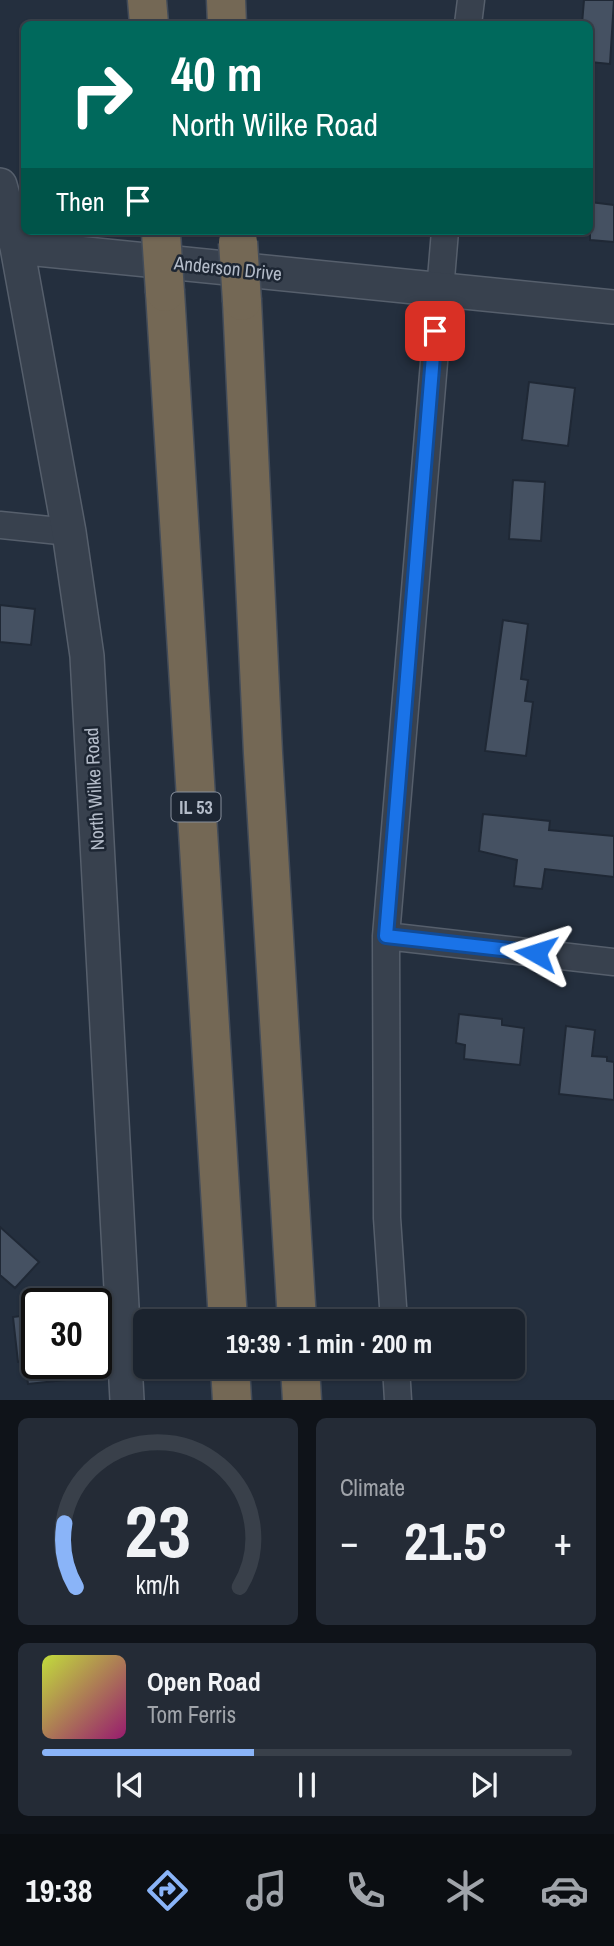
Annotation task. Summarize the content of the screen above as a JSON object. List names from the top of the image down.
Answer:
{
  "streets": {
    "highway": ["IL 53"],
    "street": ["Anderson Drive", "North Wilke Road"]
  },
  "crossings": [
    ["Anderson Drive", "North Wilke Road"]
  ],
  "page": {
    "turn": ["40 m", "North Wilke Road"],
    "then": "Then",
    "limit": "30",
    "trip": "19:39 · 1 min · 200 m",
    "tile": "Climate",
    "heat": ["−", "21.5°", "+"],
    "song": ["Open Road", "Tom Ferris"],
    "tabs": "19:38",
    "gauge": ["23", "km/h"]
  }
}
